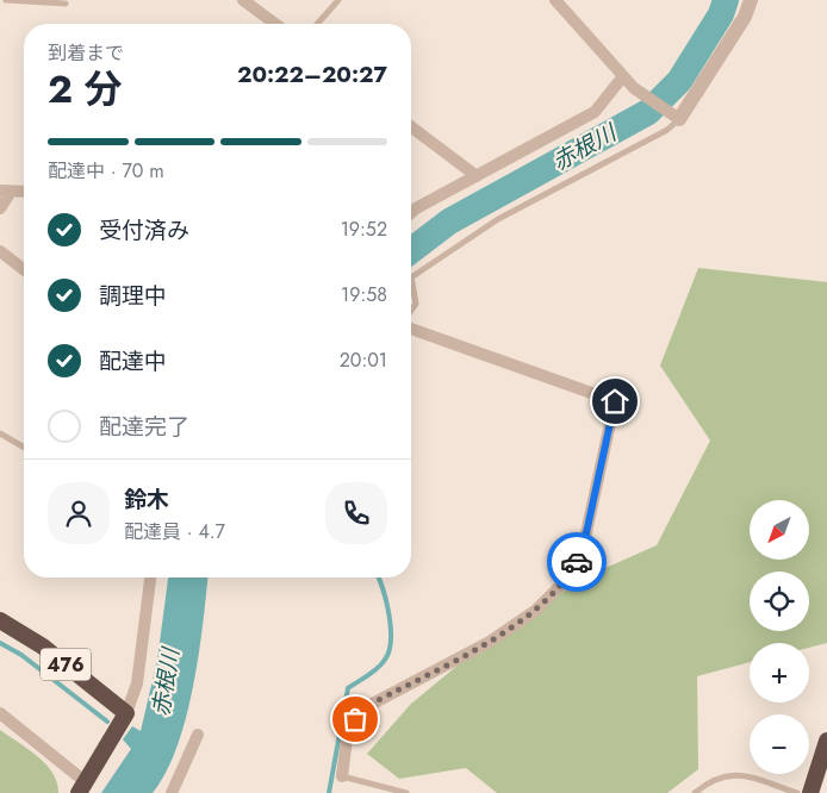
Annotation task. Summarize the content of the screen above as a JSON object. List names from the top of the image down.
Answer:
{
  "streets": {
    "highway": ["476"]
  },
  "water": ["赤根川"],
  "north": "bottom left",
  "page": {
    "heading": ["2 分", "到着まで", "20:22–20:27"],
    "panel": ["鈴木", "配達員 · 4.7"],
    "bar": "配達中 · 70 m",
    "list": [
      ["受付済み", "19:52"],
      ["調理中", "19:58"],
      ["配達中", "20:01"],
      "配達完了"
    ],
    "map_buttons": ["+", "−"]
  }
}
